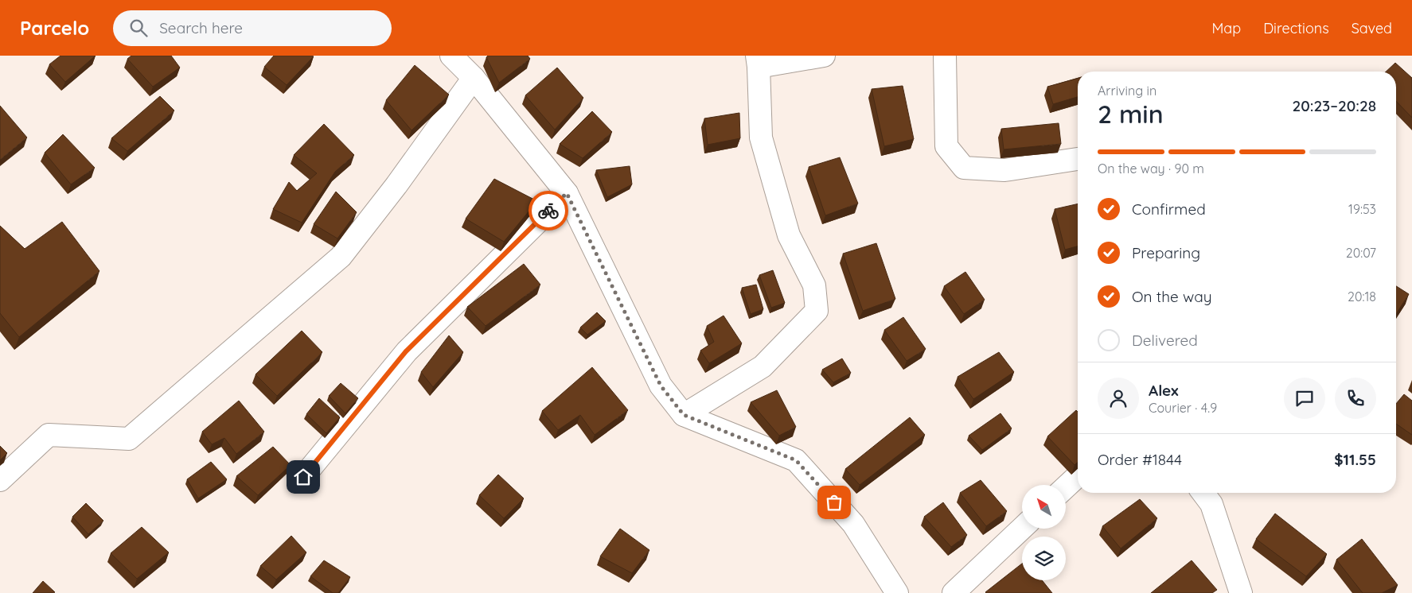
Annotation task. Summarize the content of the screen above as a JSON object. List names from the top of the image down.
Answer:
{
  "north": "top left",
  "page": {
    "header": "Parcelo",
    "search": "Search here",
    "nav": ["Map", "Directions", "Saved"],
    "heading": ["2 min", "Arriving in", "20:23–20:28"],
    "panel": [
      "Alex",
      "Courier · 4.9",
      "Order #1844",
      "$11.55"
    ],
    "bar": "On the way · 90 m",
    "list": [
      ["Confirmed", "19:53"],
      ["Preparing", "20:07"],
      ["On the way", "20:18"],
      "Delivered"
    ]
  }
}
